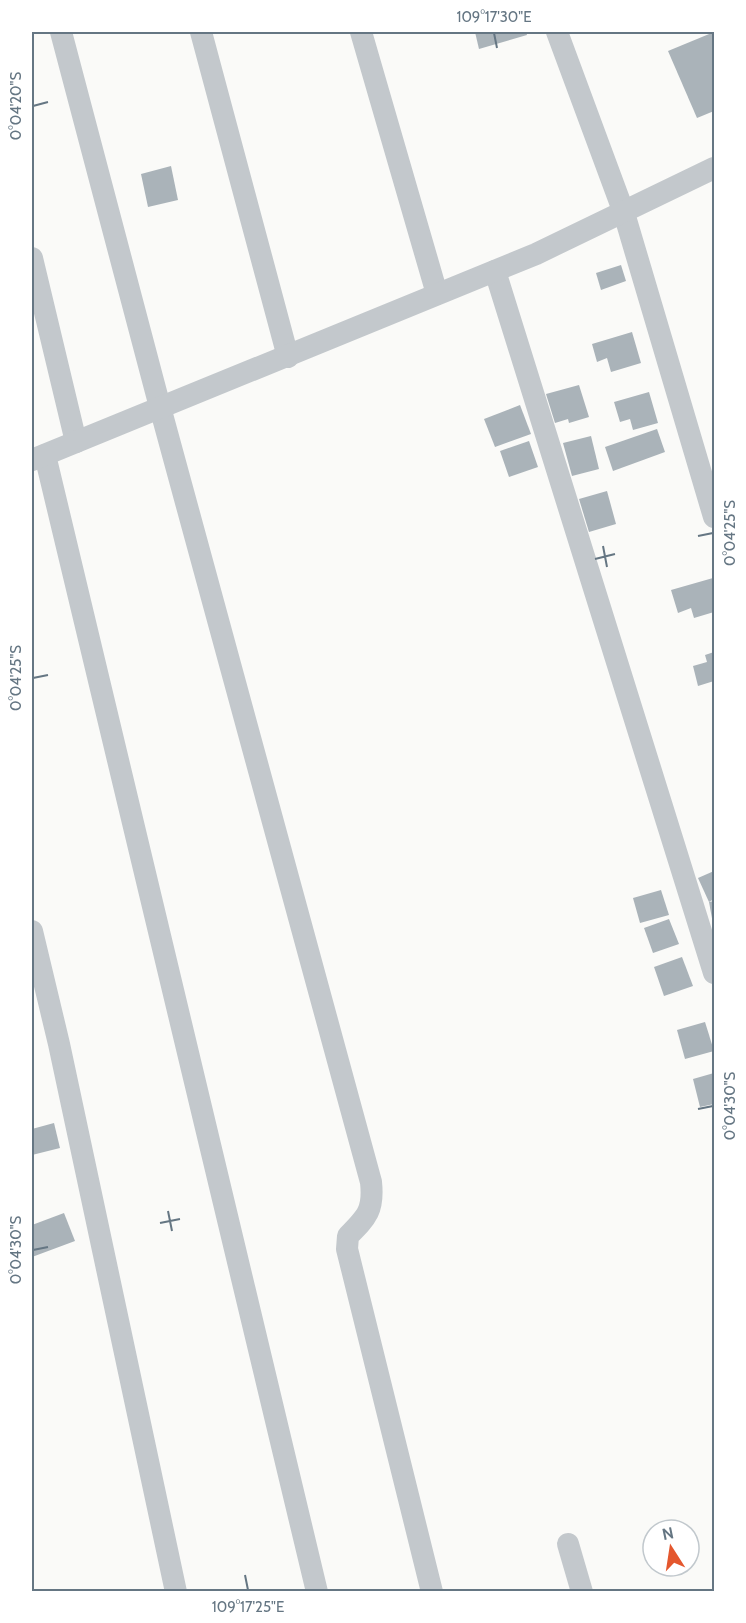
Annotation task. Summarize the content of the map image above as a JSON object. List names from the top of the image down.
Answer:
{
  "north": "top",
  "coordinates": [
    "109°17'30\"E",
    "0°04'20\"S",
    "0°04'25\"S",
    "0°04'30\"S",
    "109°17'25\"E"
  ]
}
